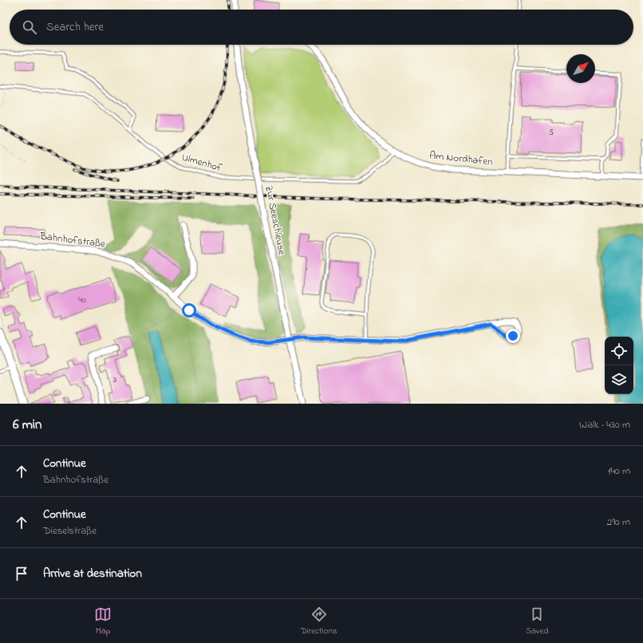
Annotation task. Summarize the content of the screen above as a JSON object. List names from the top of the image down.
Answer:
{
  "streets": {
    "street": ["Am Nordhafen", "Zur Seeschleuse", "Bahnhofstraße"],
    "lane": ["Ulmenhof"]
  },
  "crossings": [
    ["Am Nordhafen", "Ulmenhof"],
    ["Zur Seeschleuse", "Bahnhofstraße"]
  ],
  "house_numbers": ["5", "40", "3"],
  "north": "top right",
  "page": {
    "search": "Search here",
    "heading": ["6 min", "Walk · 430 m"],
    "list": [
      ["Continue", "Bahnhofstraße", "140 m"],
      ["Continue", "Dieselstraße", "290 m"],
      "Arrive at destination"
    ],
    "nav": ["Map", "Directions", "Saved"]
  }
}
